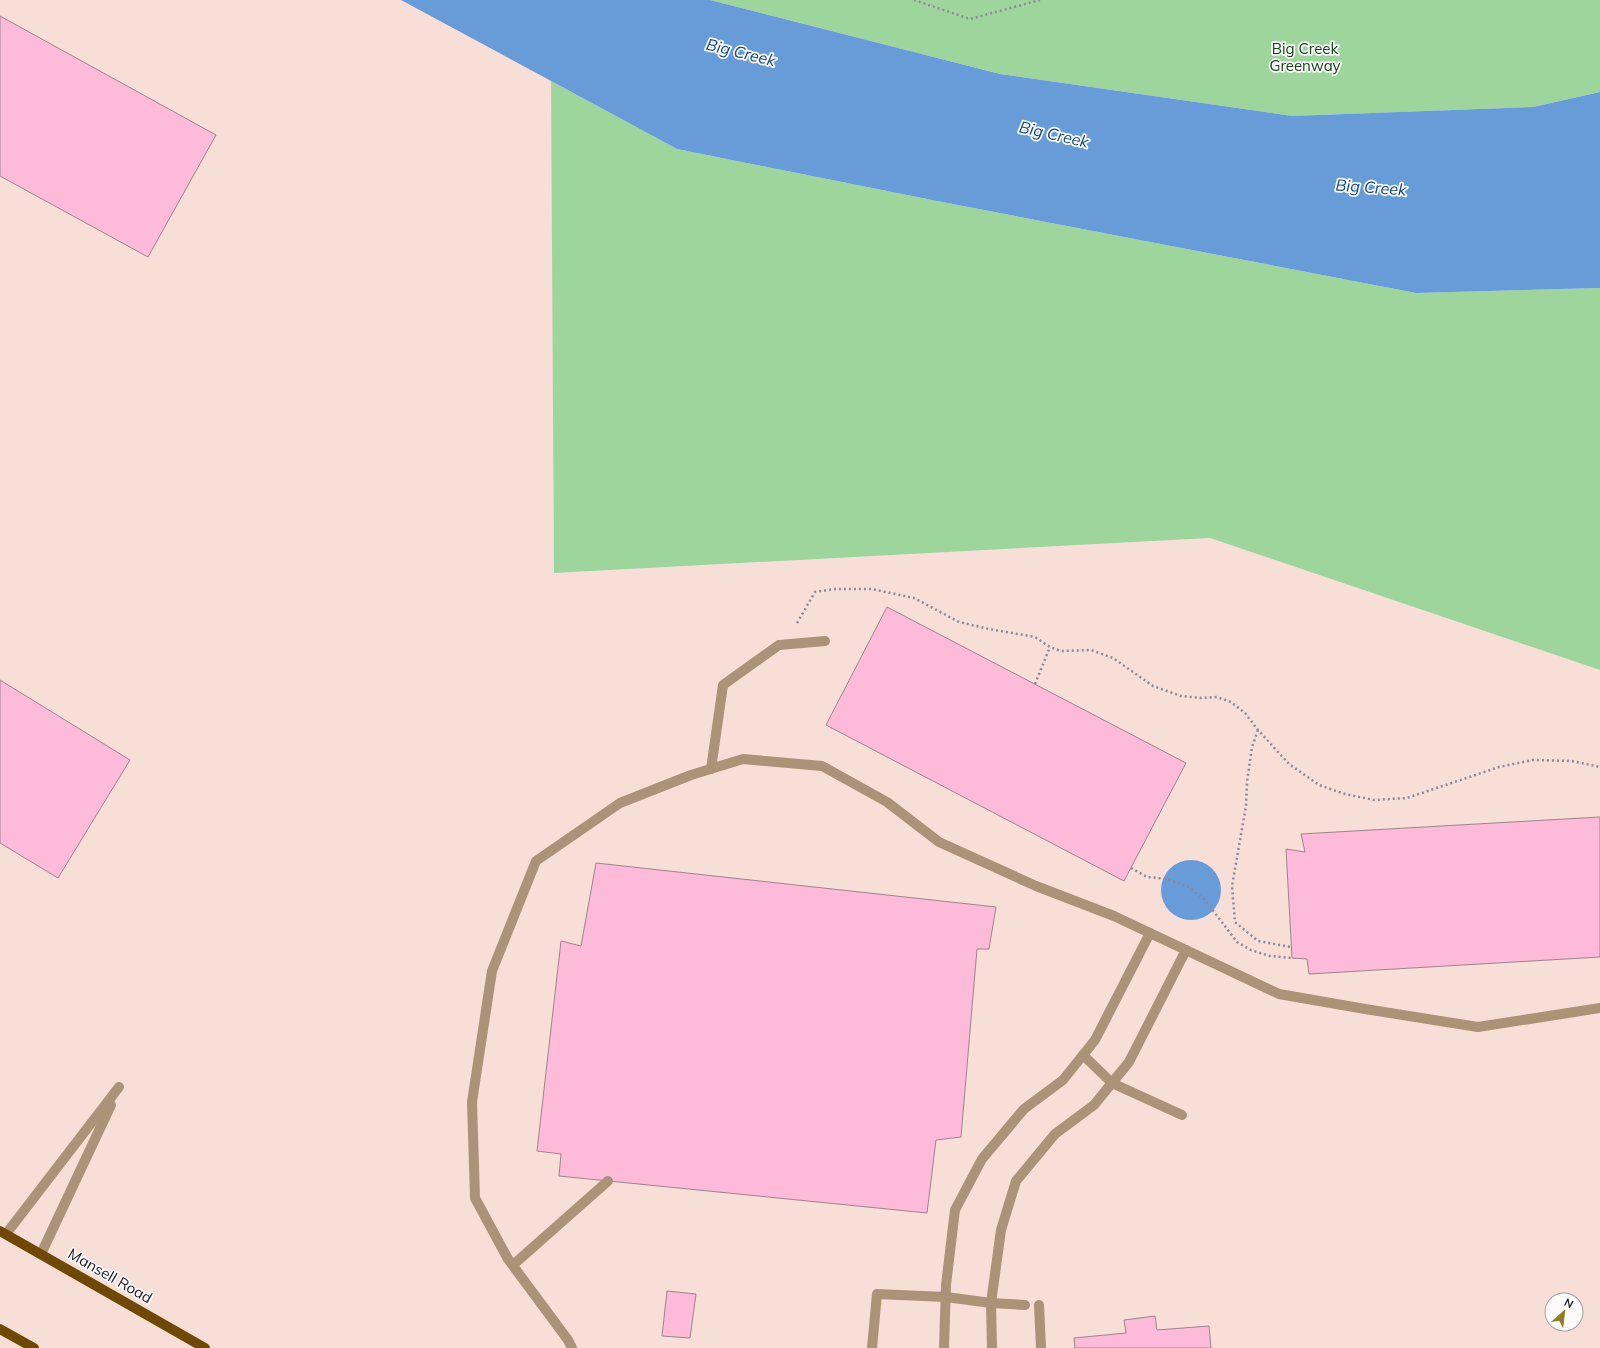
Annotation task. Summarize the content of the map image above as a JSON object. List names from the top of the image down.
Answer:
{
  "streets": {
    "main road": ["Mansell Road"]
  },
  "water": ["Big Creek"],
  "parks": ["Big Creek Greenway"],
  "north": "top right"
}
